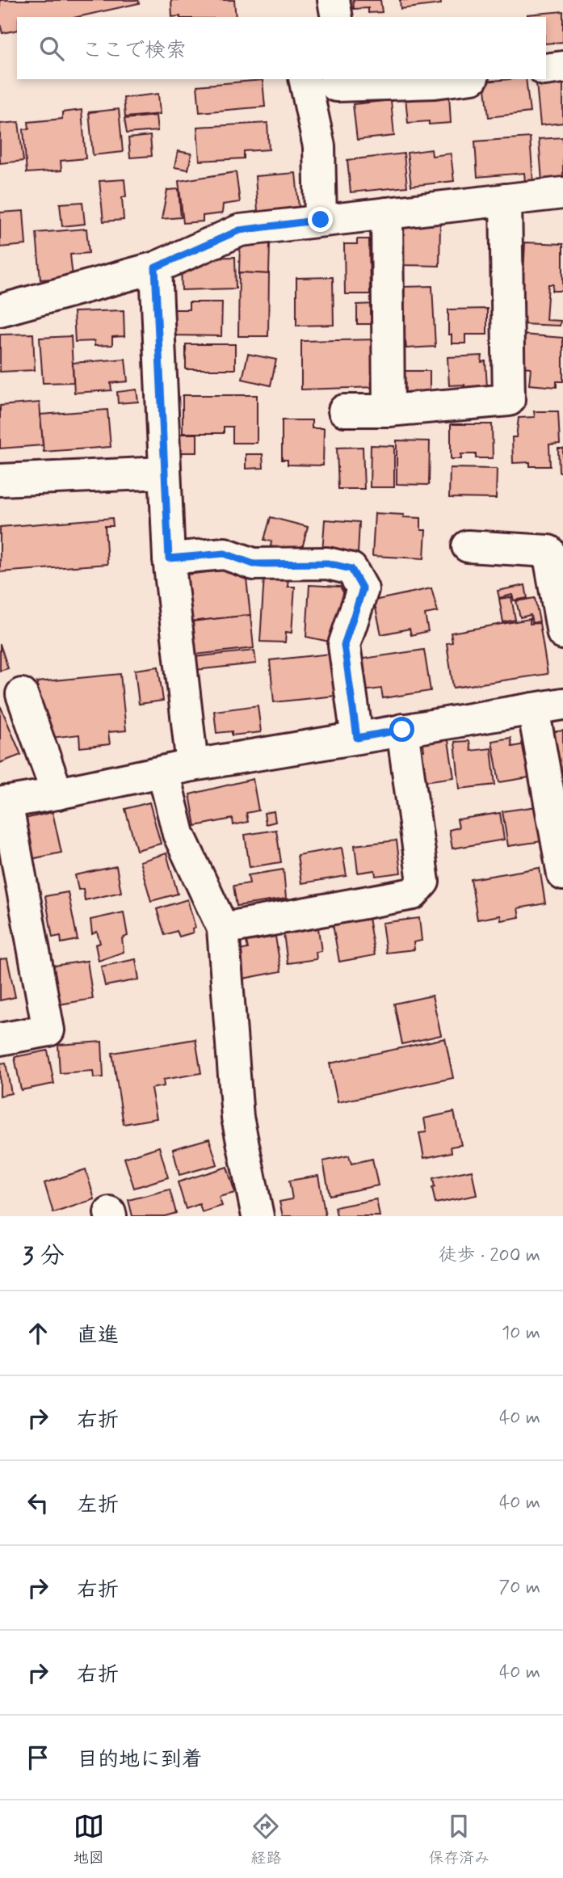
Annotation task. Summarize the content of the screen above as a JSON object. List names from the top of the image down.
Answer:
{
  "page": {
    "search": "ここで検索",
    "heading": ["3 分", "徒歩 · 200 m"],
    "list": [
      ["直進", "10 m"],
      ["右折", "40 m"],
      ["左折", "40 m"],
      ["右折", "70 m"],
      ["右折", "40 m"],
      "目的地に到着"
    ],
    "nav": ["地図", "経路", "保存済み"]
  }
}
